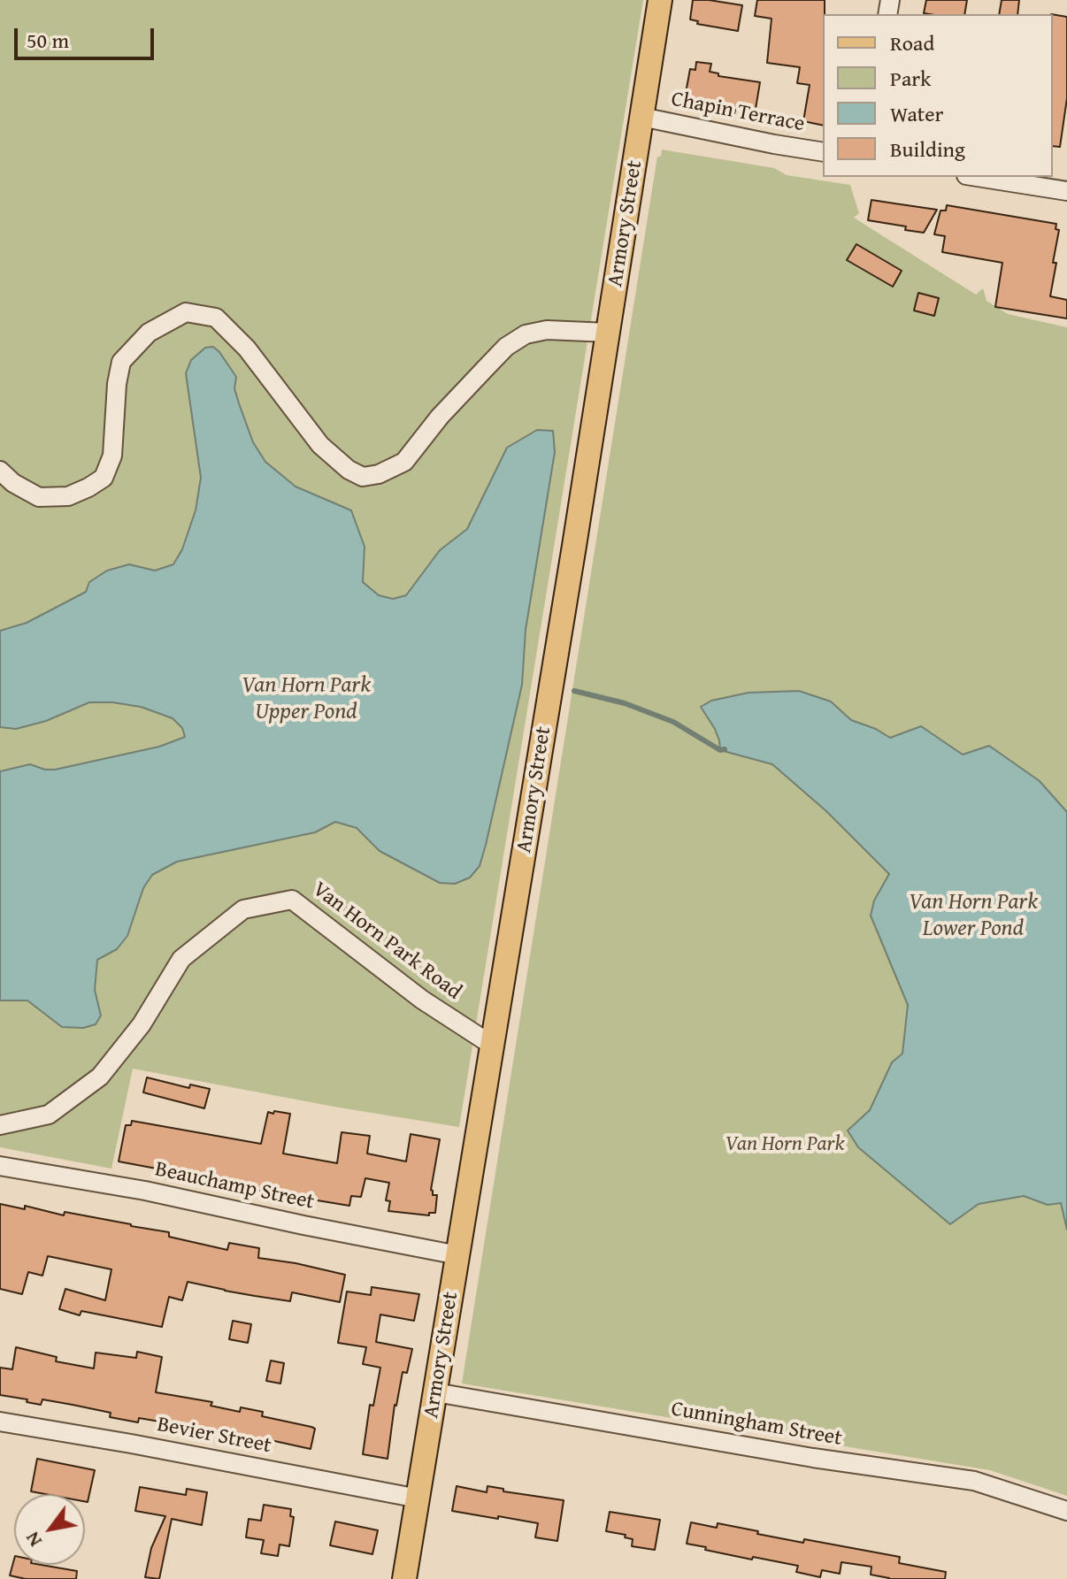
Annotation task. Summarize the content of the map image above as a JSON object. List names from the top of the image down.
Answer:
{
  "streets": {
    "main road": ["Armory Street"],
    "street": [
      "Chapin Terrace",
      "Van Horn Park Road",
      "Beauchamp Street",
      "Cunningham Street",
      "Bevier Street"
    ]
  },
  "crossings": [
    ["Chapin Terrace", "Armory Street"],
    ["Armory Street", "Van Horn Park Road"],
    ["Armory Street", "Beauchamp Street"],
    ["Armory Street", "Cunningham Street"],
    ["Armory Street", "Bevier Street"]
  ],
  "water": ["Van Horn Park Upper Pond", "Van Horn Park Lower Pond"],
  "parks": ["Van Horn Park"],
  "legend": [
    "Road",
    "Park",
    "Water",
    "Building"
  ],
  "scale_bar": "50 m",
  "north": "bottom left"
}
